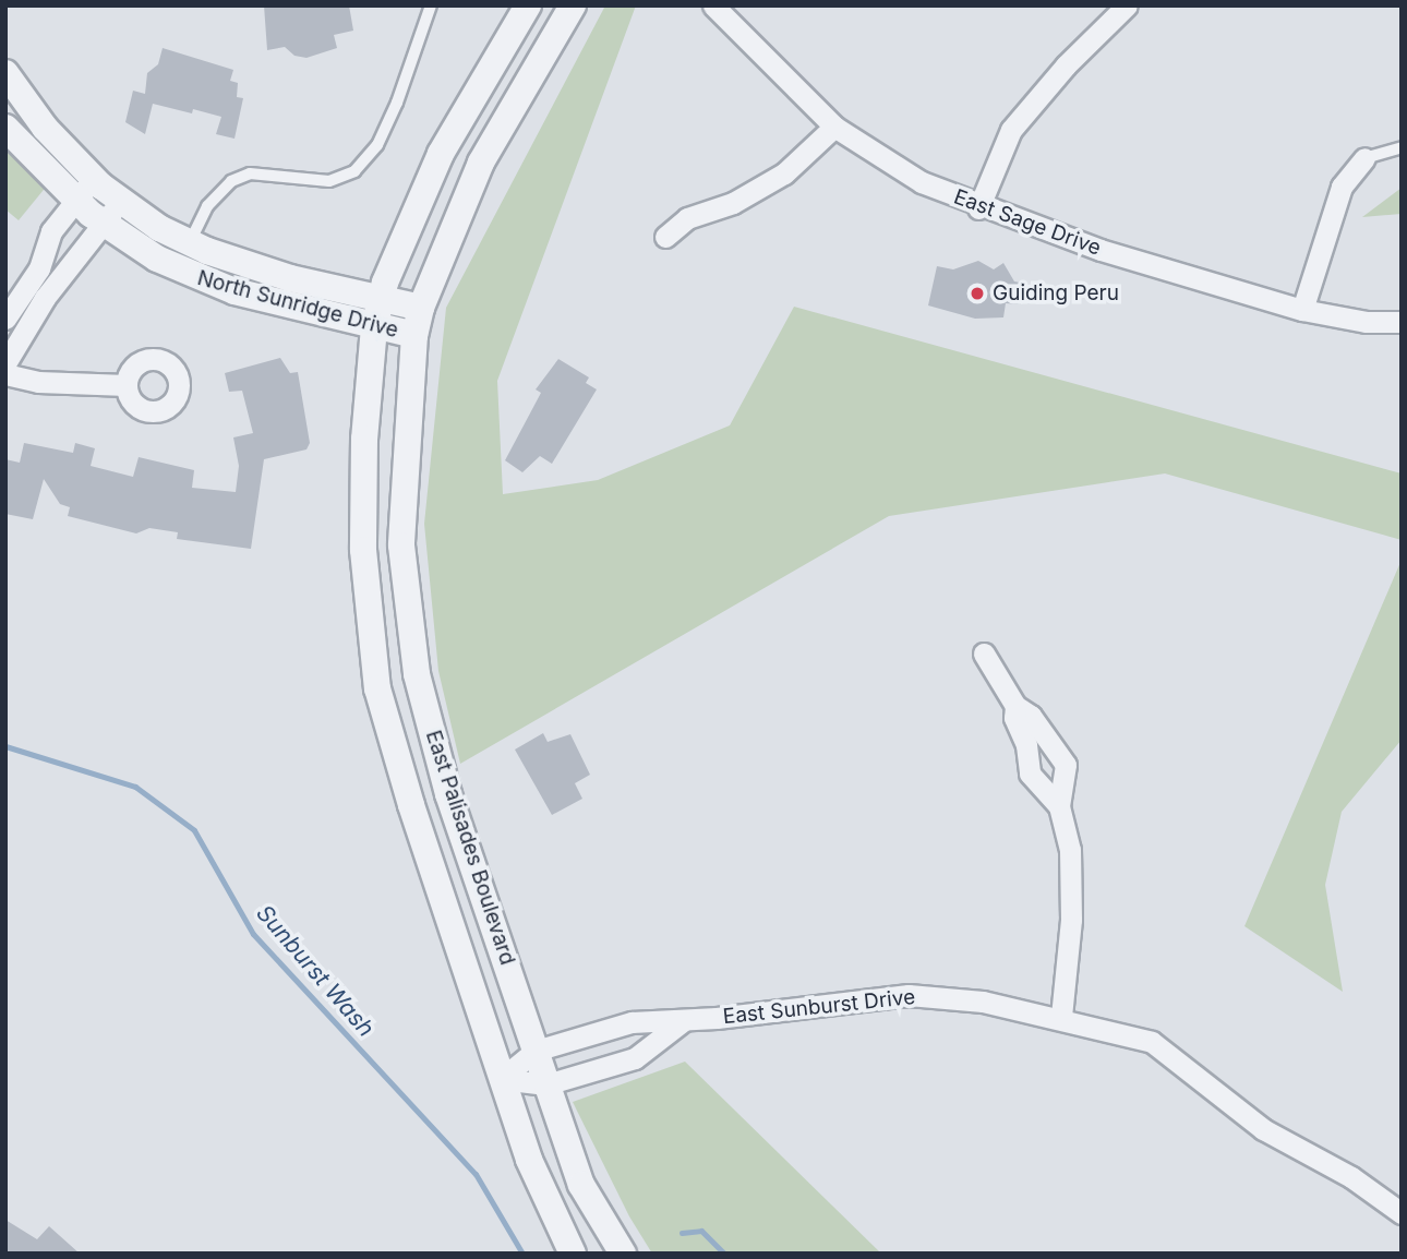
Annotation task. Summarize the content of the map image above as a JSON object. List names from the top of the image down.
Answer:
{
  "streets": {
    "street": [
      "East Sage Drive",
      "North Sunridge Drive",
      "East Palisades Boulevard",
      "East Sunburst Drive"
    ]
  },
  "crossings": [
    ["North Sunridge Drive", "East Palisades Boulevard"],
    ["East Palisades Boulevard", "East Sunburst Drive"]
  ],
  "water": ["Sunburst Wash"],
  "places": ["Guiding Peru"]
}
